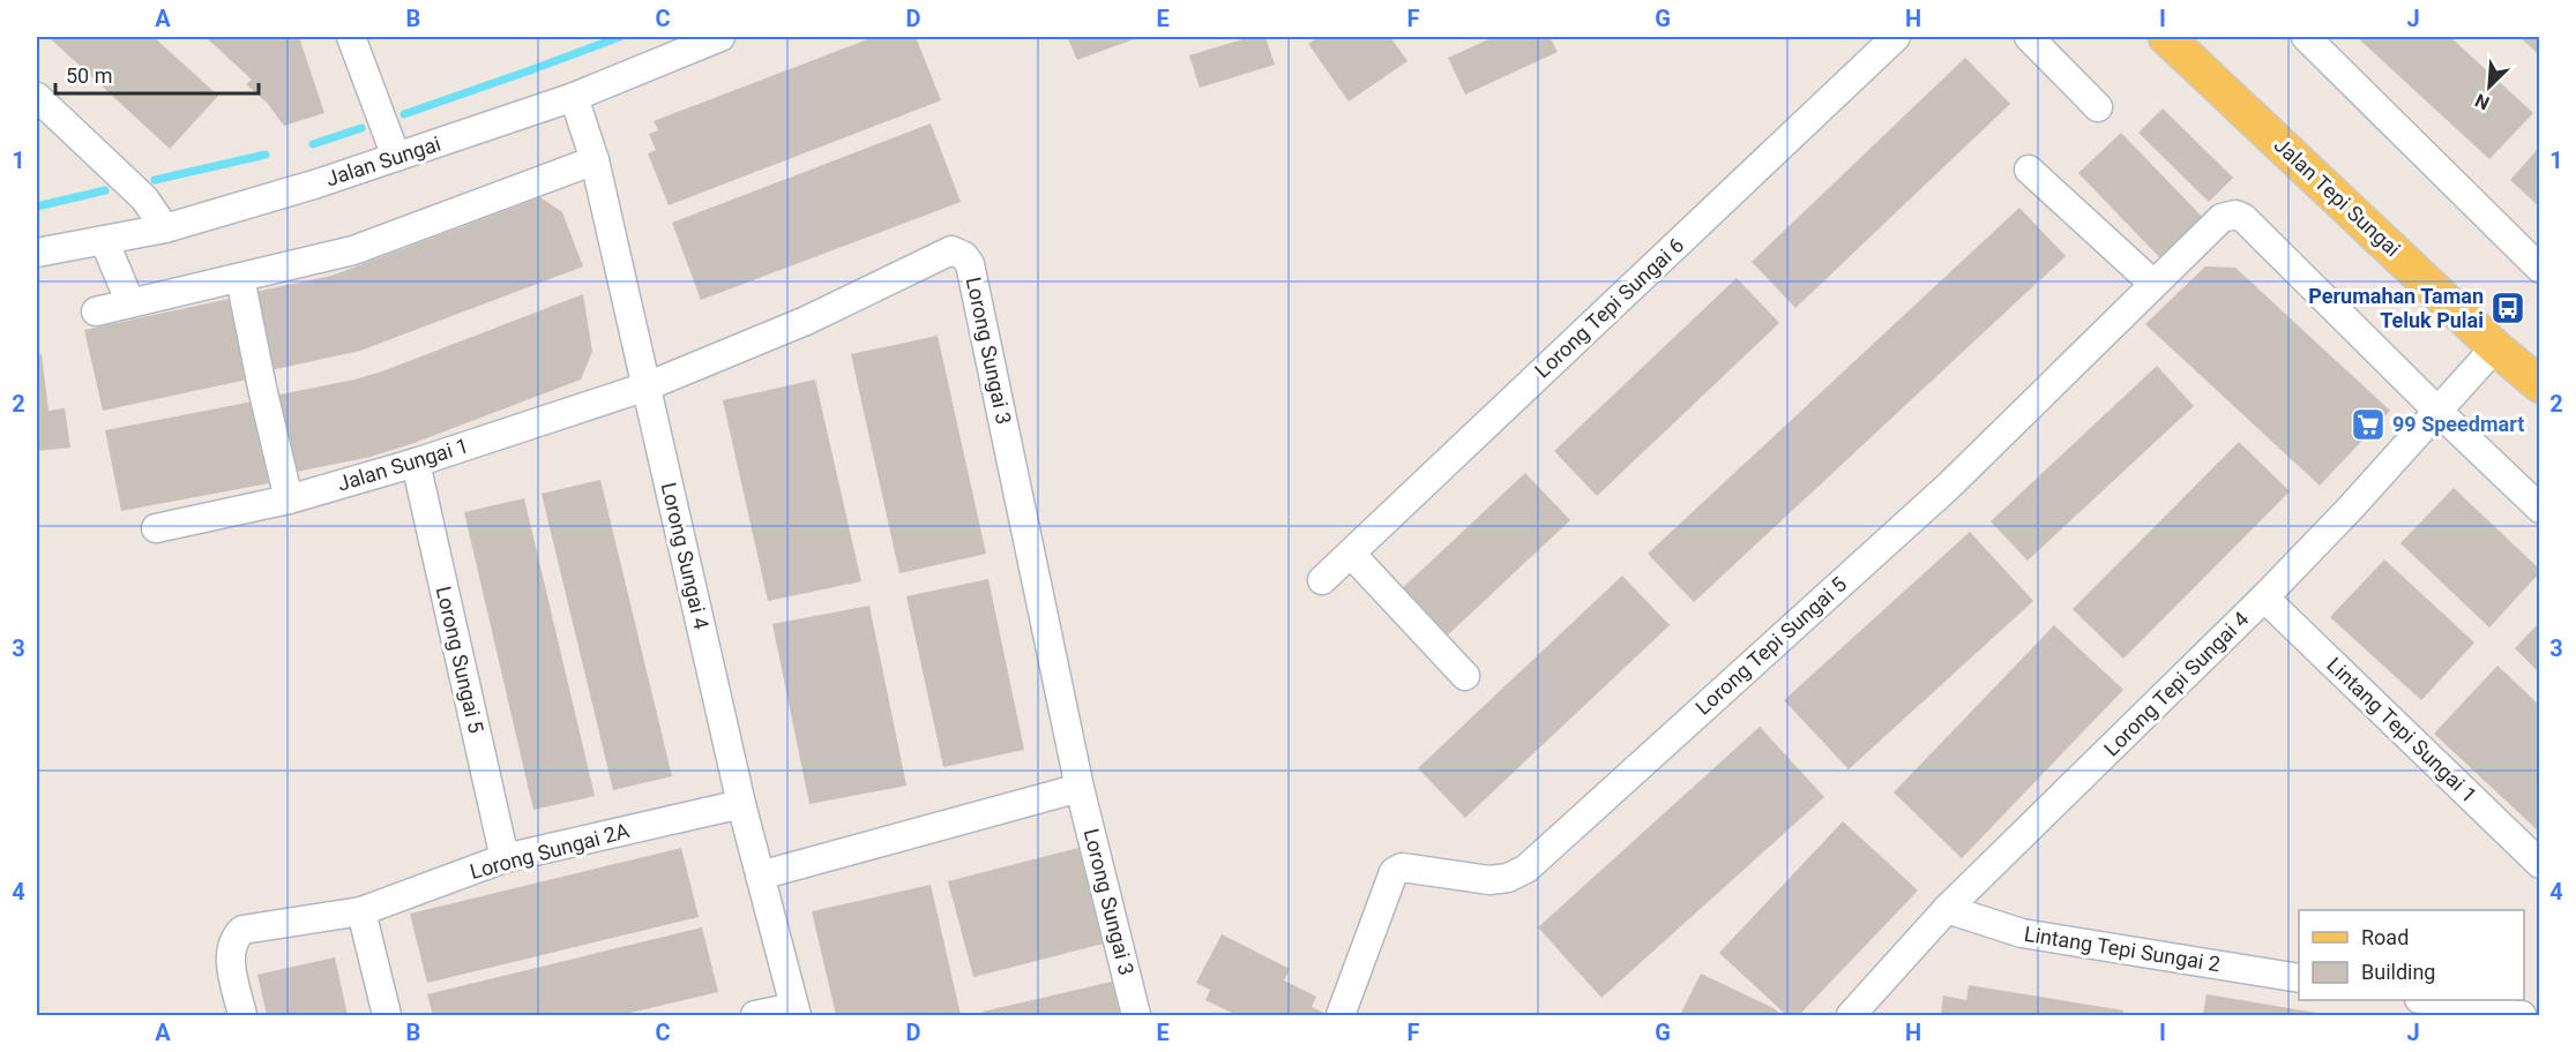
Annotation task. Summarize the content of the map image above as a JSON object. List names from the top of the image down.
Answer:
{
  "streets": {
    "main road": ["Jalan Tepi Sungai"],
    "street": [
      "Jalan Sungai",
      "Lorong Tepi Sungai 6",
      "Lorong Sungai 3",
      "Jalan Sungai 1",
      "Lorong Sungai 4",
      "Lorong Tepi Sungai 5",
      "Lorong Sungai 5",
      "Lorong Tepi Sungai 4",
      "Lintang Tepi Sungai 1",
      "Lorong Sungai 2A",
      "Lintang Tepi Sungai 2"
    ]
  },
  "crossings": [
    ["Jalan Sungai", "Lorong Sungai 4"],
    ["Jalan Tepi Sungai", "Lorong Tepi Sungai 4"],
    ["Lorong Sungai 3", "Jalan Sungai 1"],
    ["Lorong Sungai 3", "Lorong Sungai 4"],
    ["Jalan Sungai 1", "Lorong Sungai 4"],
    ["Jalan Sungai 1", "Lorong Sungai 5"],
    ["Lorong Sungai 4", "Lorong Sungai 2A"],
    ["Lorong Tepi Sungai 5", "Lorong Tepi Sungai 4"],
    ["Lorong Sungai 5", "Lorong Sungai 2A"],
    ["Lorong Tepi Sungai 4", "Lintang Tepi Sungai 1"],
    ["Lorong Tepi Sungai 4", "Lintang Tepi Sungai 2"]
  ],
  "places": {
    "bus stop": ["Perumahan Taman Teluk Pulai"],
    "supermarket": ["99 Speedmart"]
  },
  "legend": ["Road", "Building"],
  "scale_bar": "50 m",
  "north": "bottom left",
  "grid": {
    "columns": [
      "A",
      "B",
      "C",
      "D",
      "E",
      "F",
      "G",
      "H",
      "I",
      "J"
    ],
    "rows": [
      "1",
      "2",
      "3",
      "4"
    ]
  }
}
